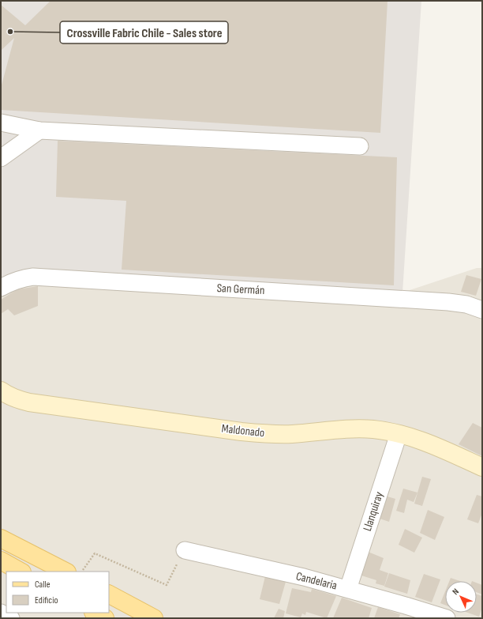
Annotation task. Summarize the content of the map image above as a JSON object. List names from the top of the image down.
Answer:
{
  "streets": {
    "street": [
      "San Germán",
      "Maldonado",
      "Llanquiray",
      "Candelaria"
    ]
  },
  "crossings": [
    ["Maldonado", "Llanquiray"],
    ["Llanquiray", "Candelaria"]
  ],
  "places": ["Crossville Fabric Chile - Sales store"],
  "legend": ["Calle", "Edificio"],
  "north": "top left"
}
